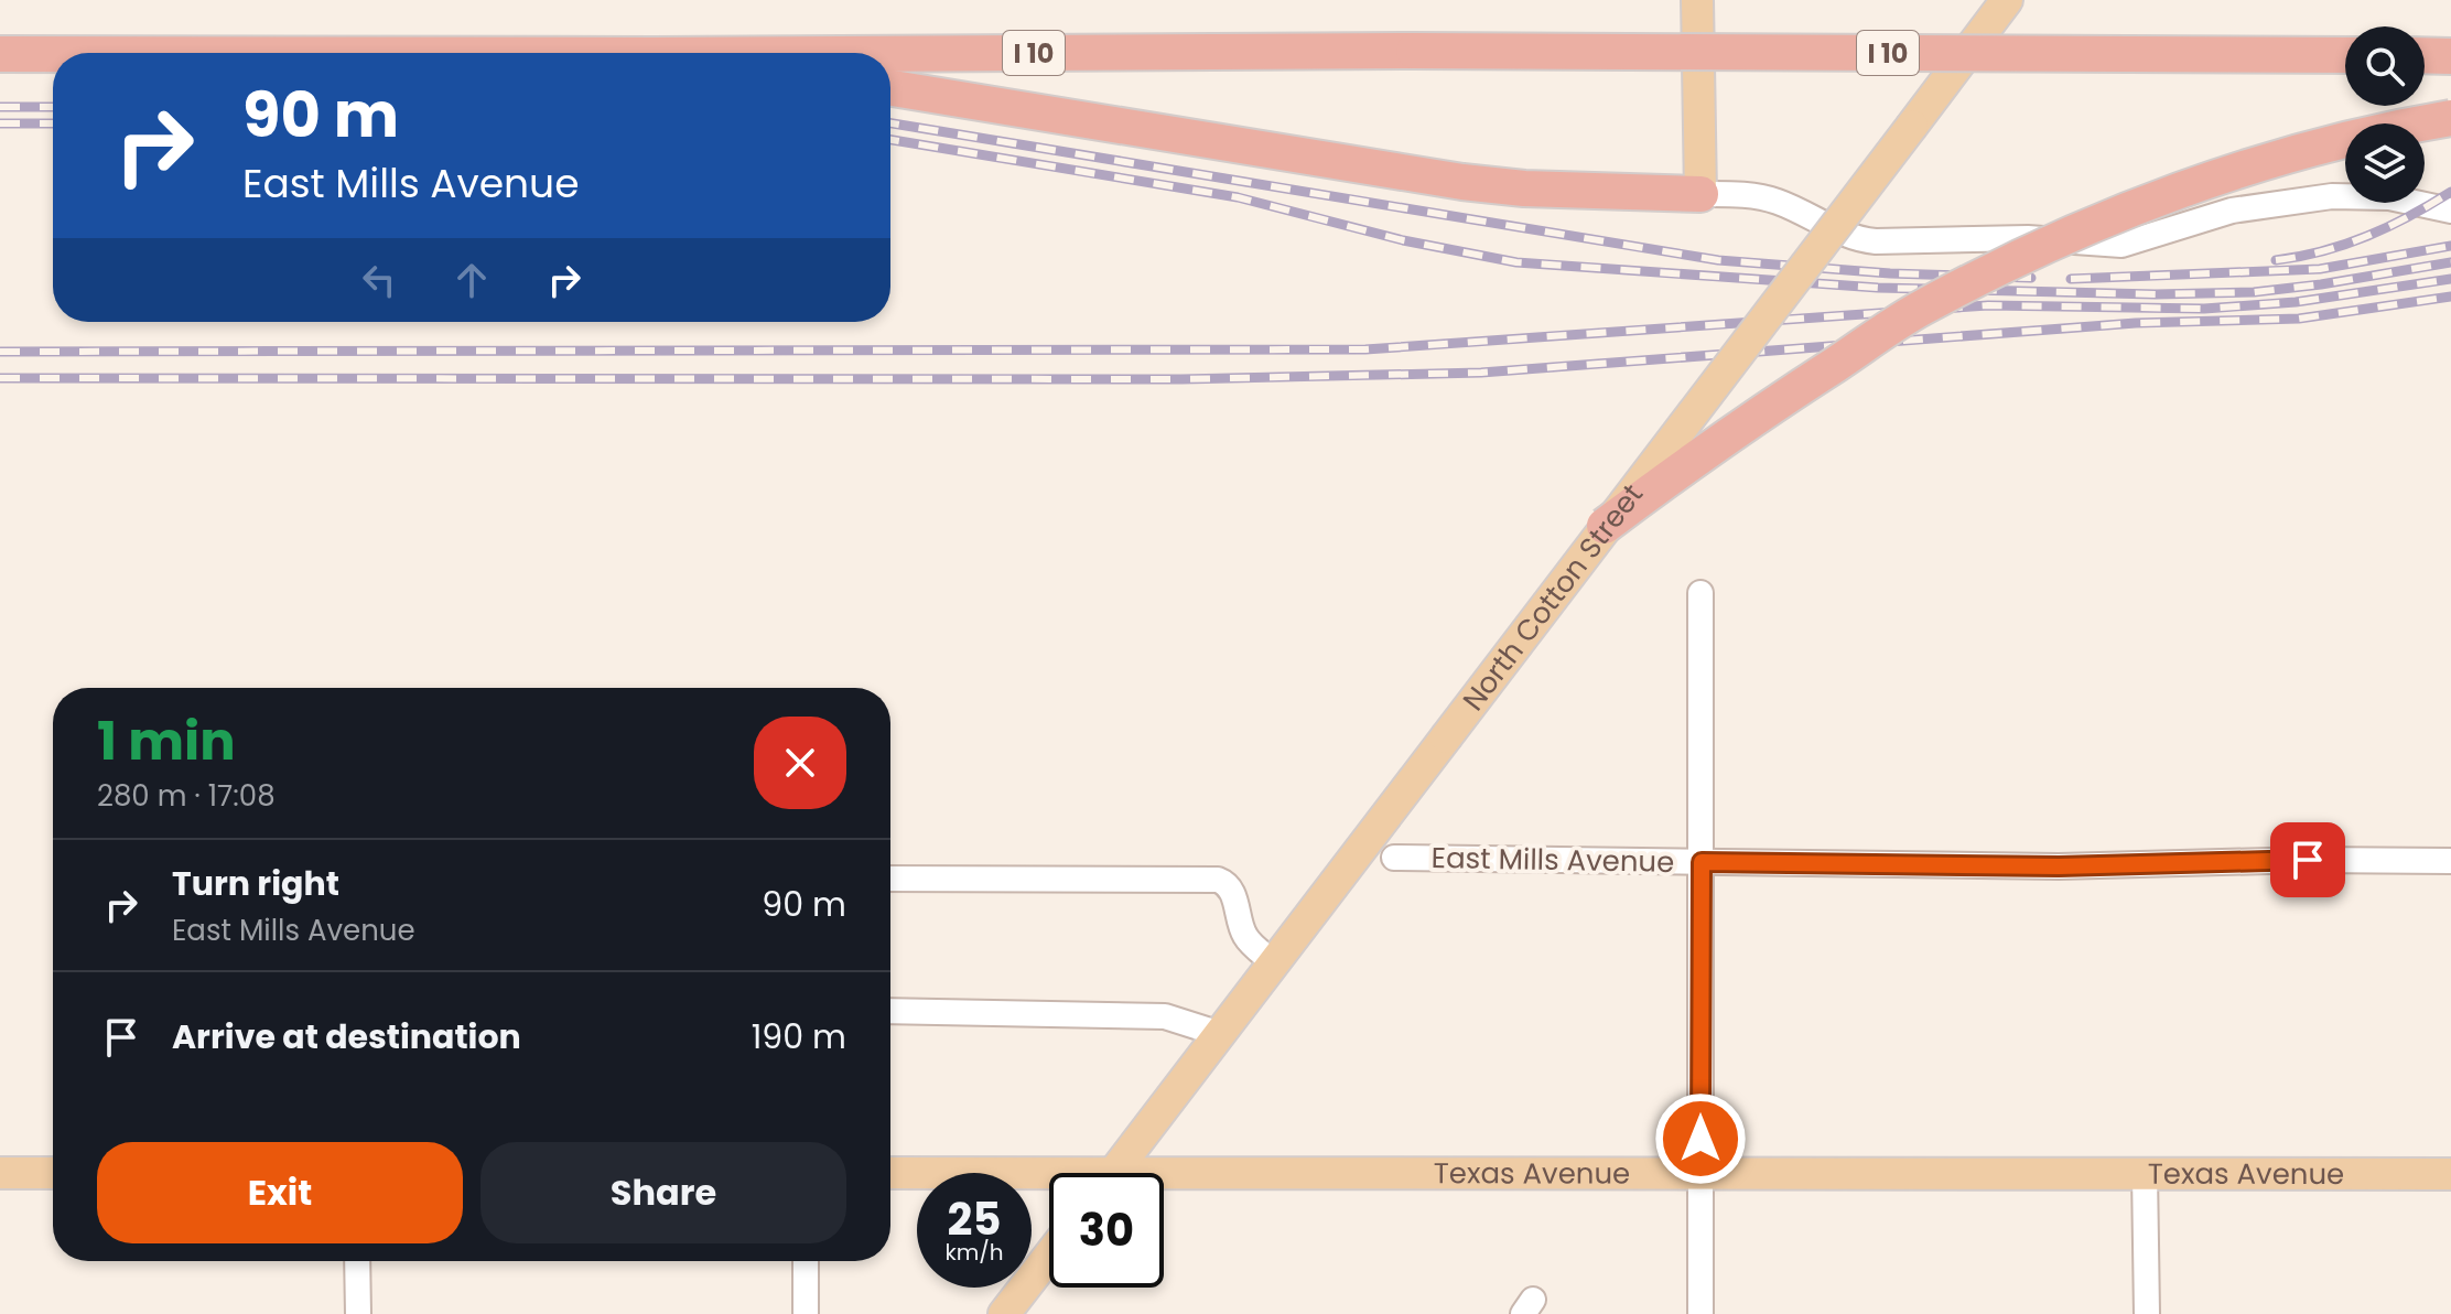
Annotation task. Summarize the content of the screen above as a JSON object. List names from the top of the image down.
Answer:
{
  "streets": {
    "highway": ["I 10"],
    "main road": ["North Cotton Street", "Texas Avenue"],
    "street": ["East Mills Avenue"]
  },
  "page": {
    "turn": ["90 m", "East Mills Avenue"],
    "heading": ["1 min", "280 m · 17:08"],
    "list": [
      {
        "name": "Turn right",
        "note": "East Mills Avenue",
        "value": "90 m"
      },
      {
        "name": "Arrive at destination",
        "value": "190 m"
      }
    ],
    "buttons": ["Exit", "Share"],
    "speed": "25 km/h",
    "limit": "30"
  }
}
